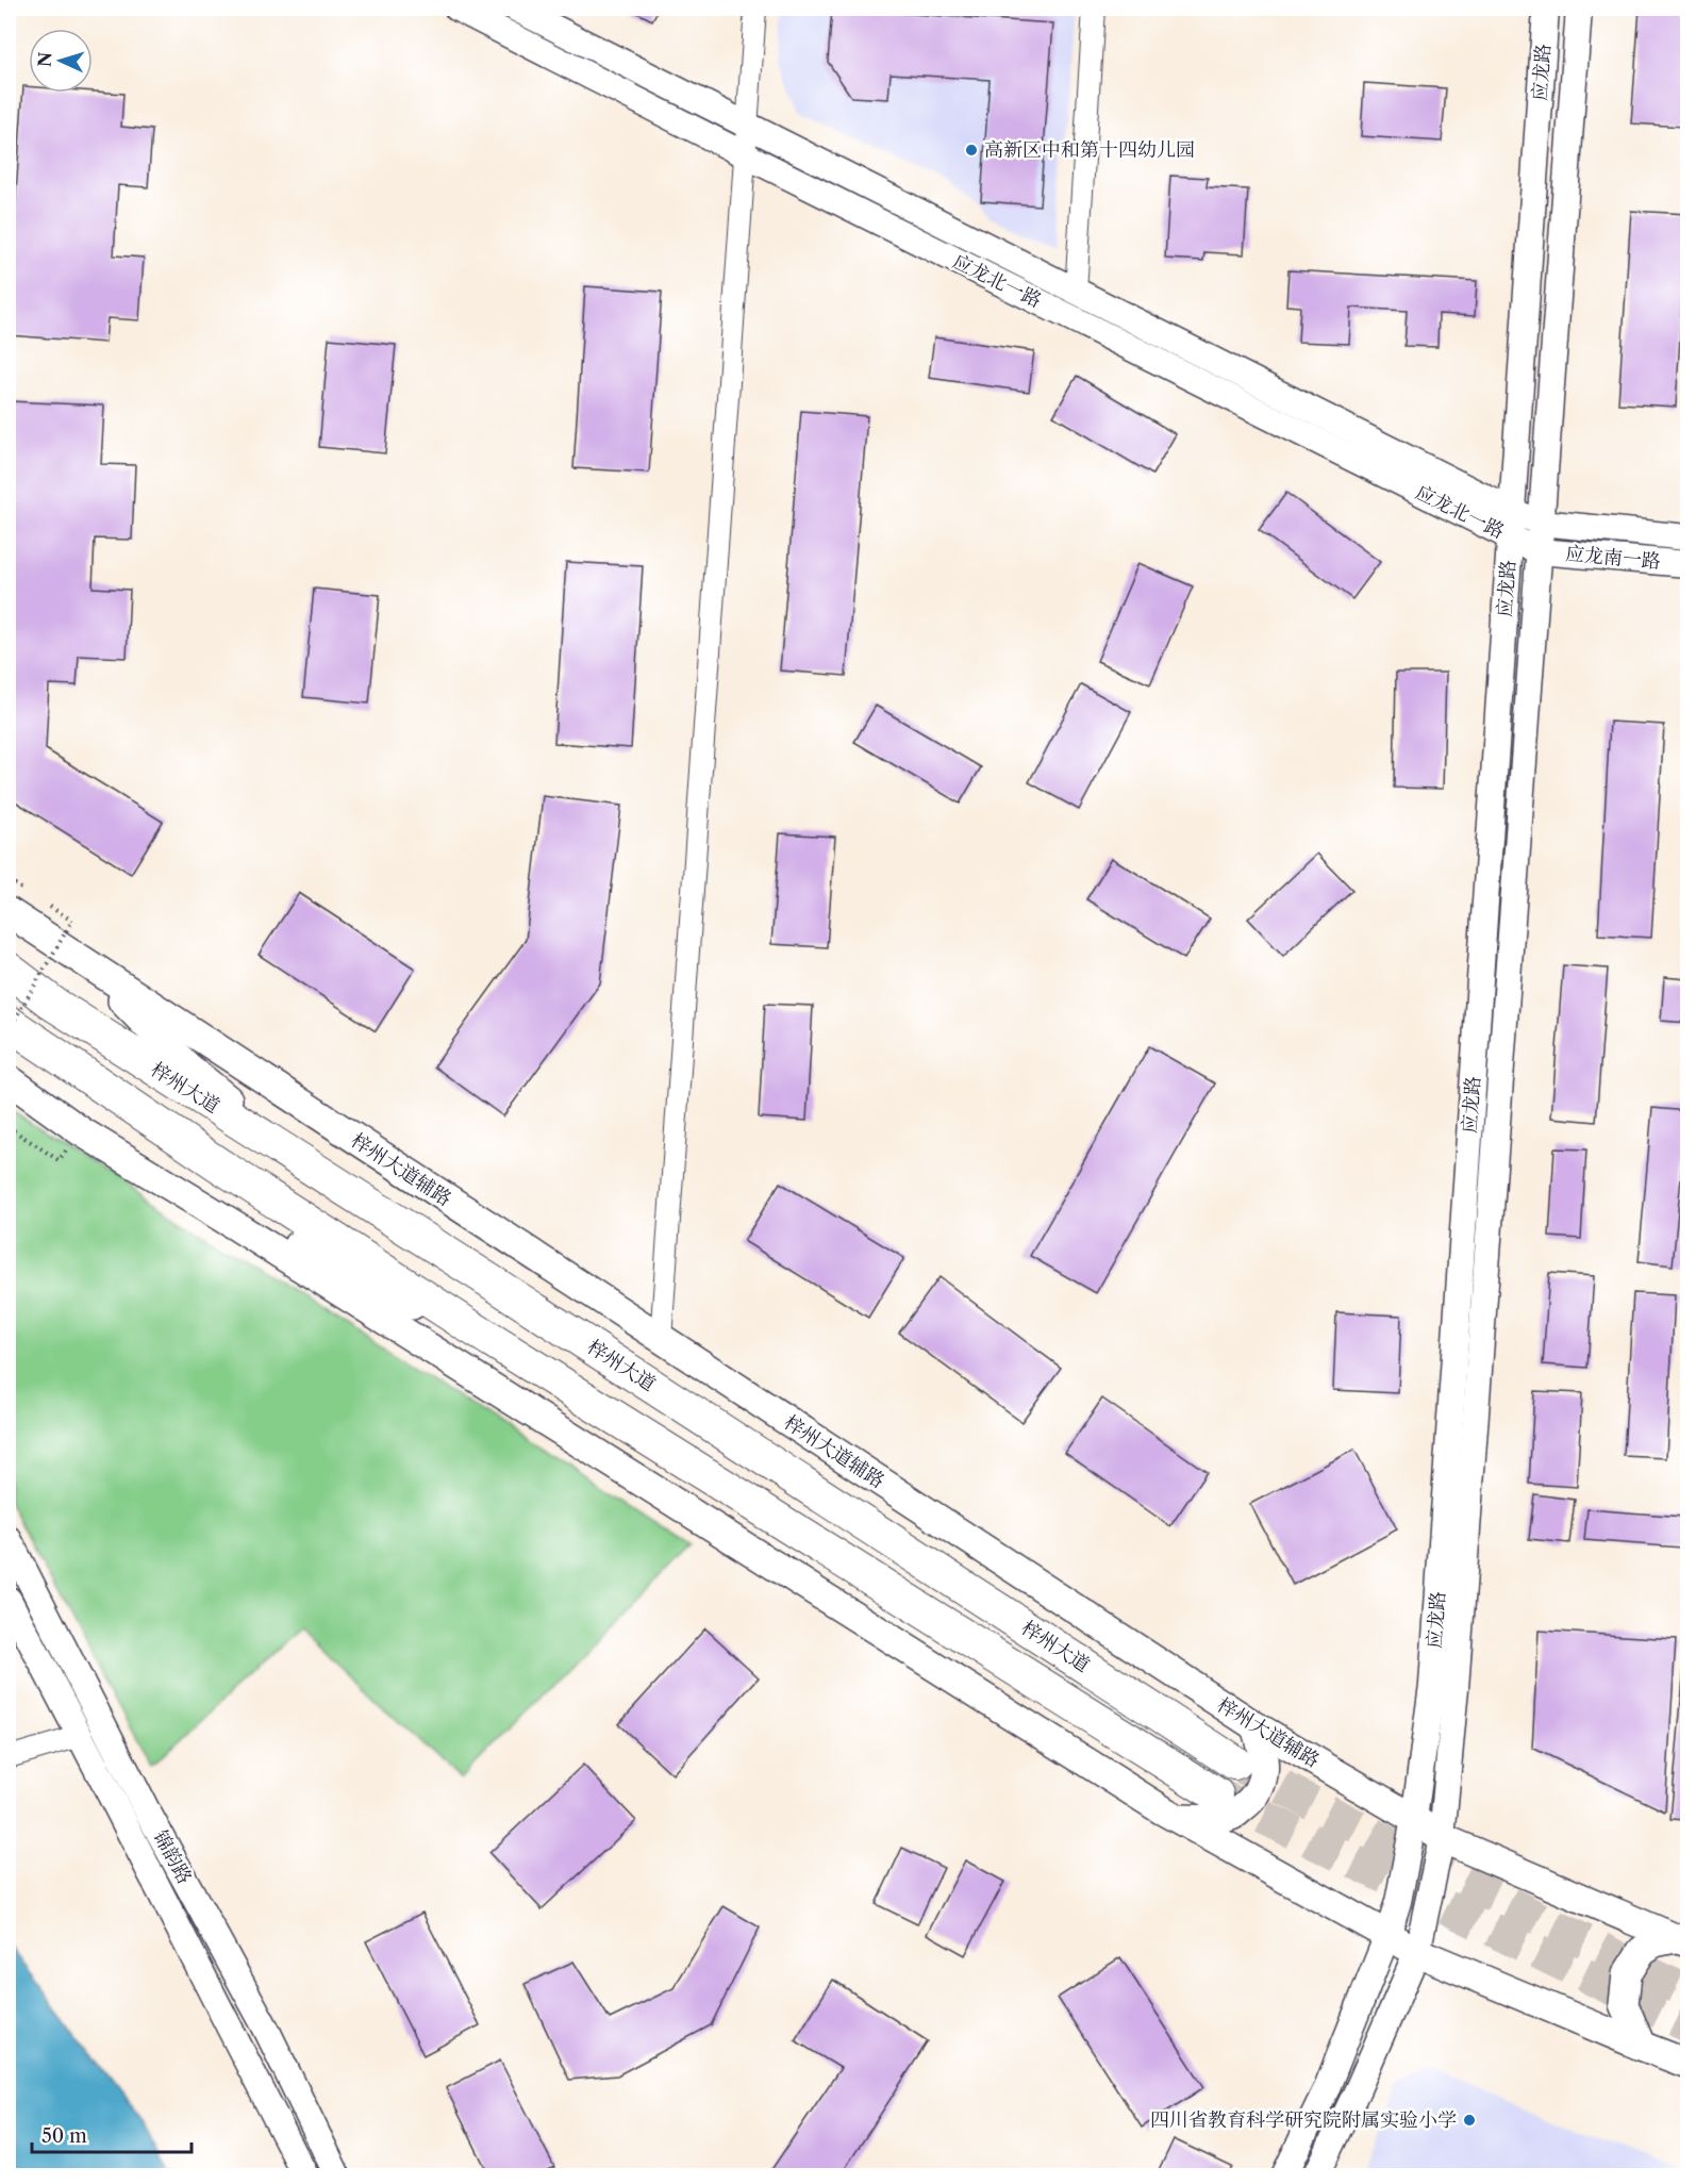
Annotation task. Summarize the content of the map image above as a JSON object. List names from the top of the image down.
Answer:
{
  "streets": {
    "highway": ["梓州大道"],
    "main road": ["梓州大道辅路"],
    "street": [
      "应龙路",
      "应龙北一路",
      "应龙南一路",
      "锦韵路"
    ]
  },
  "crossings": [
    ["应龙路", "应龙北一路"],
    ["应龙路", "应龙南一路"],
    ["应龙路", "梓州大道辅路"],
    ["应龙北一路", "应龙南一路"]
  ],
  "places": ["高新区中和第十四幼儿园", "四川省教育科学研究院附属实验小学"],
  "scale_bar": "50 m",
  "north": "left"
}
